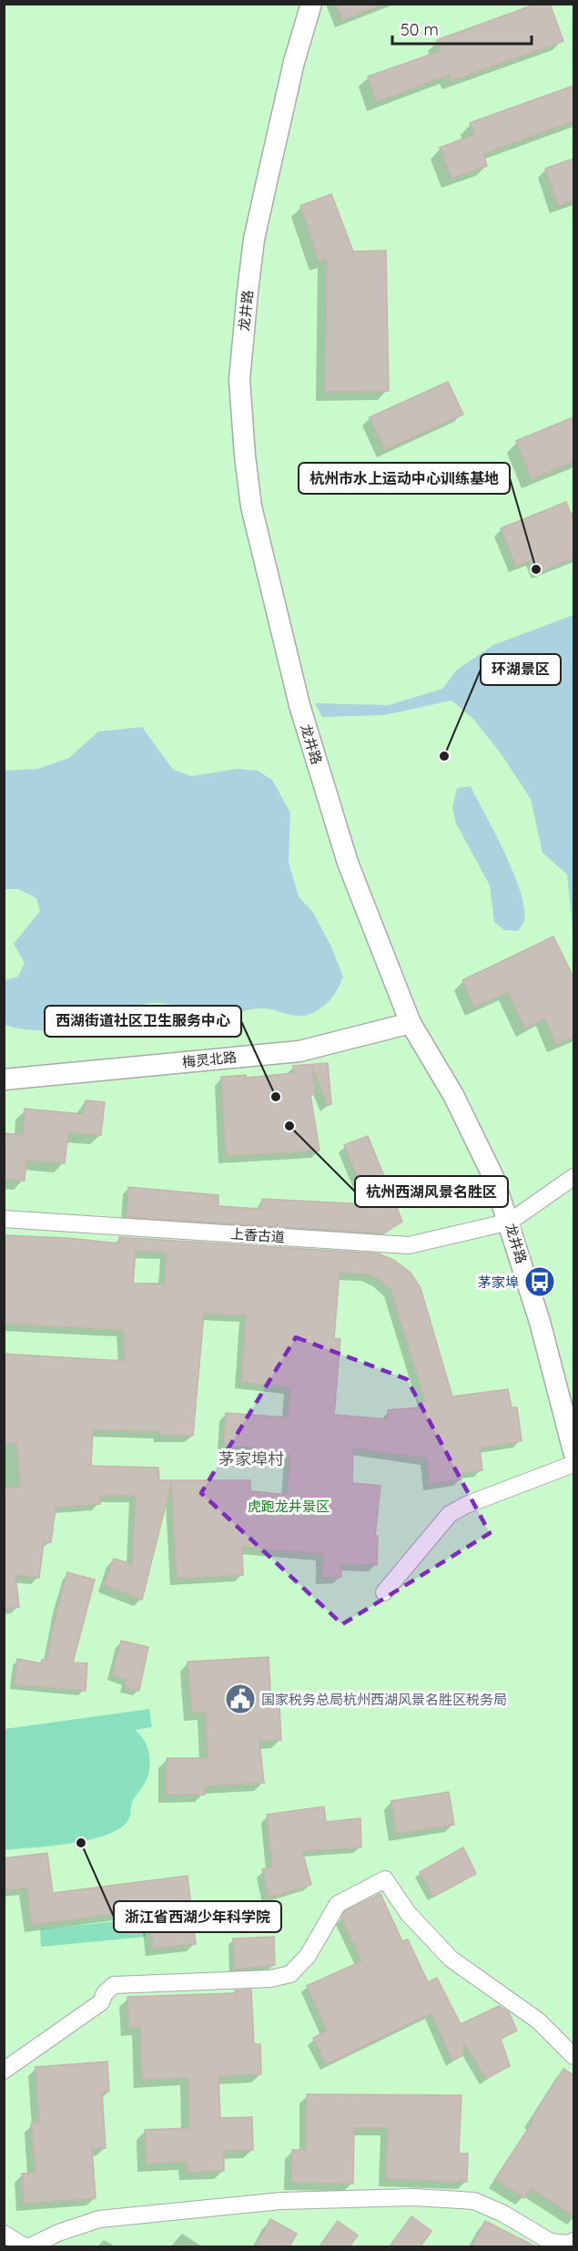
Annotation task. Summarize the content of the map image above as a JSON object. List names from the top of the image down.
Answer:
{
  "streets": {
    "street": ["龙井路", "梅灵北路", "上香古道"]
  },
  "crossings": [
    ["龙井路", "梅灵北路"],
    ["龙井路", "上香古道"]
  ],
  "districts": ["茅家埠村"],
  "parks": ["虎跑龙井景区"],
  "places": {
    "other": [
      "杭州市水上运动中心训练基地",
      "环湖景区",
      "西湖街道社区卫生服务中心",
      "杭州西湖风景名胜区",
      "浙江省西湖少年科学院"
    ],
    "bus stop": ["茅家埠"],
    "public building": ["国家税务总局杭州西湖风景名胜区税务局"]
  },
  "scale_bar": "50 m"
}
